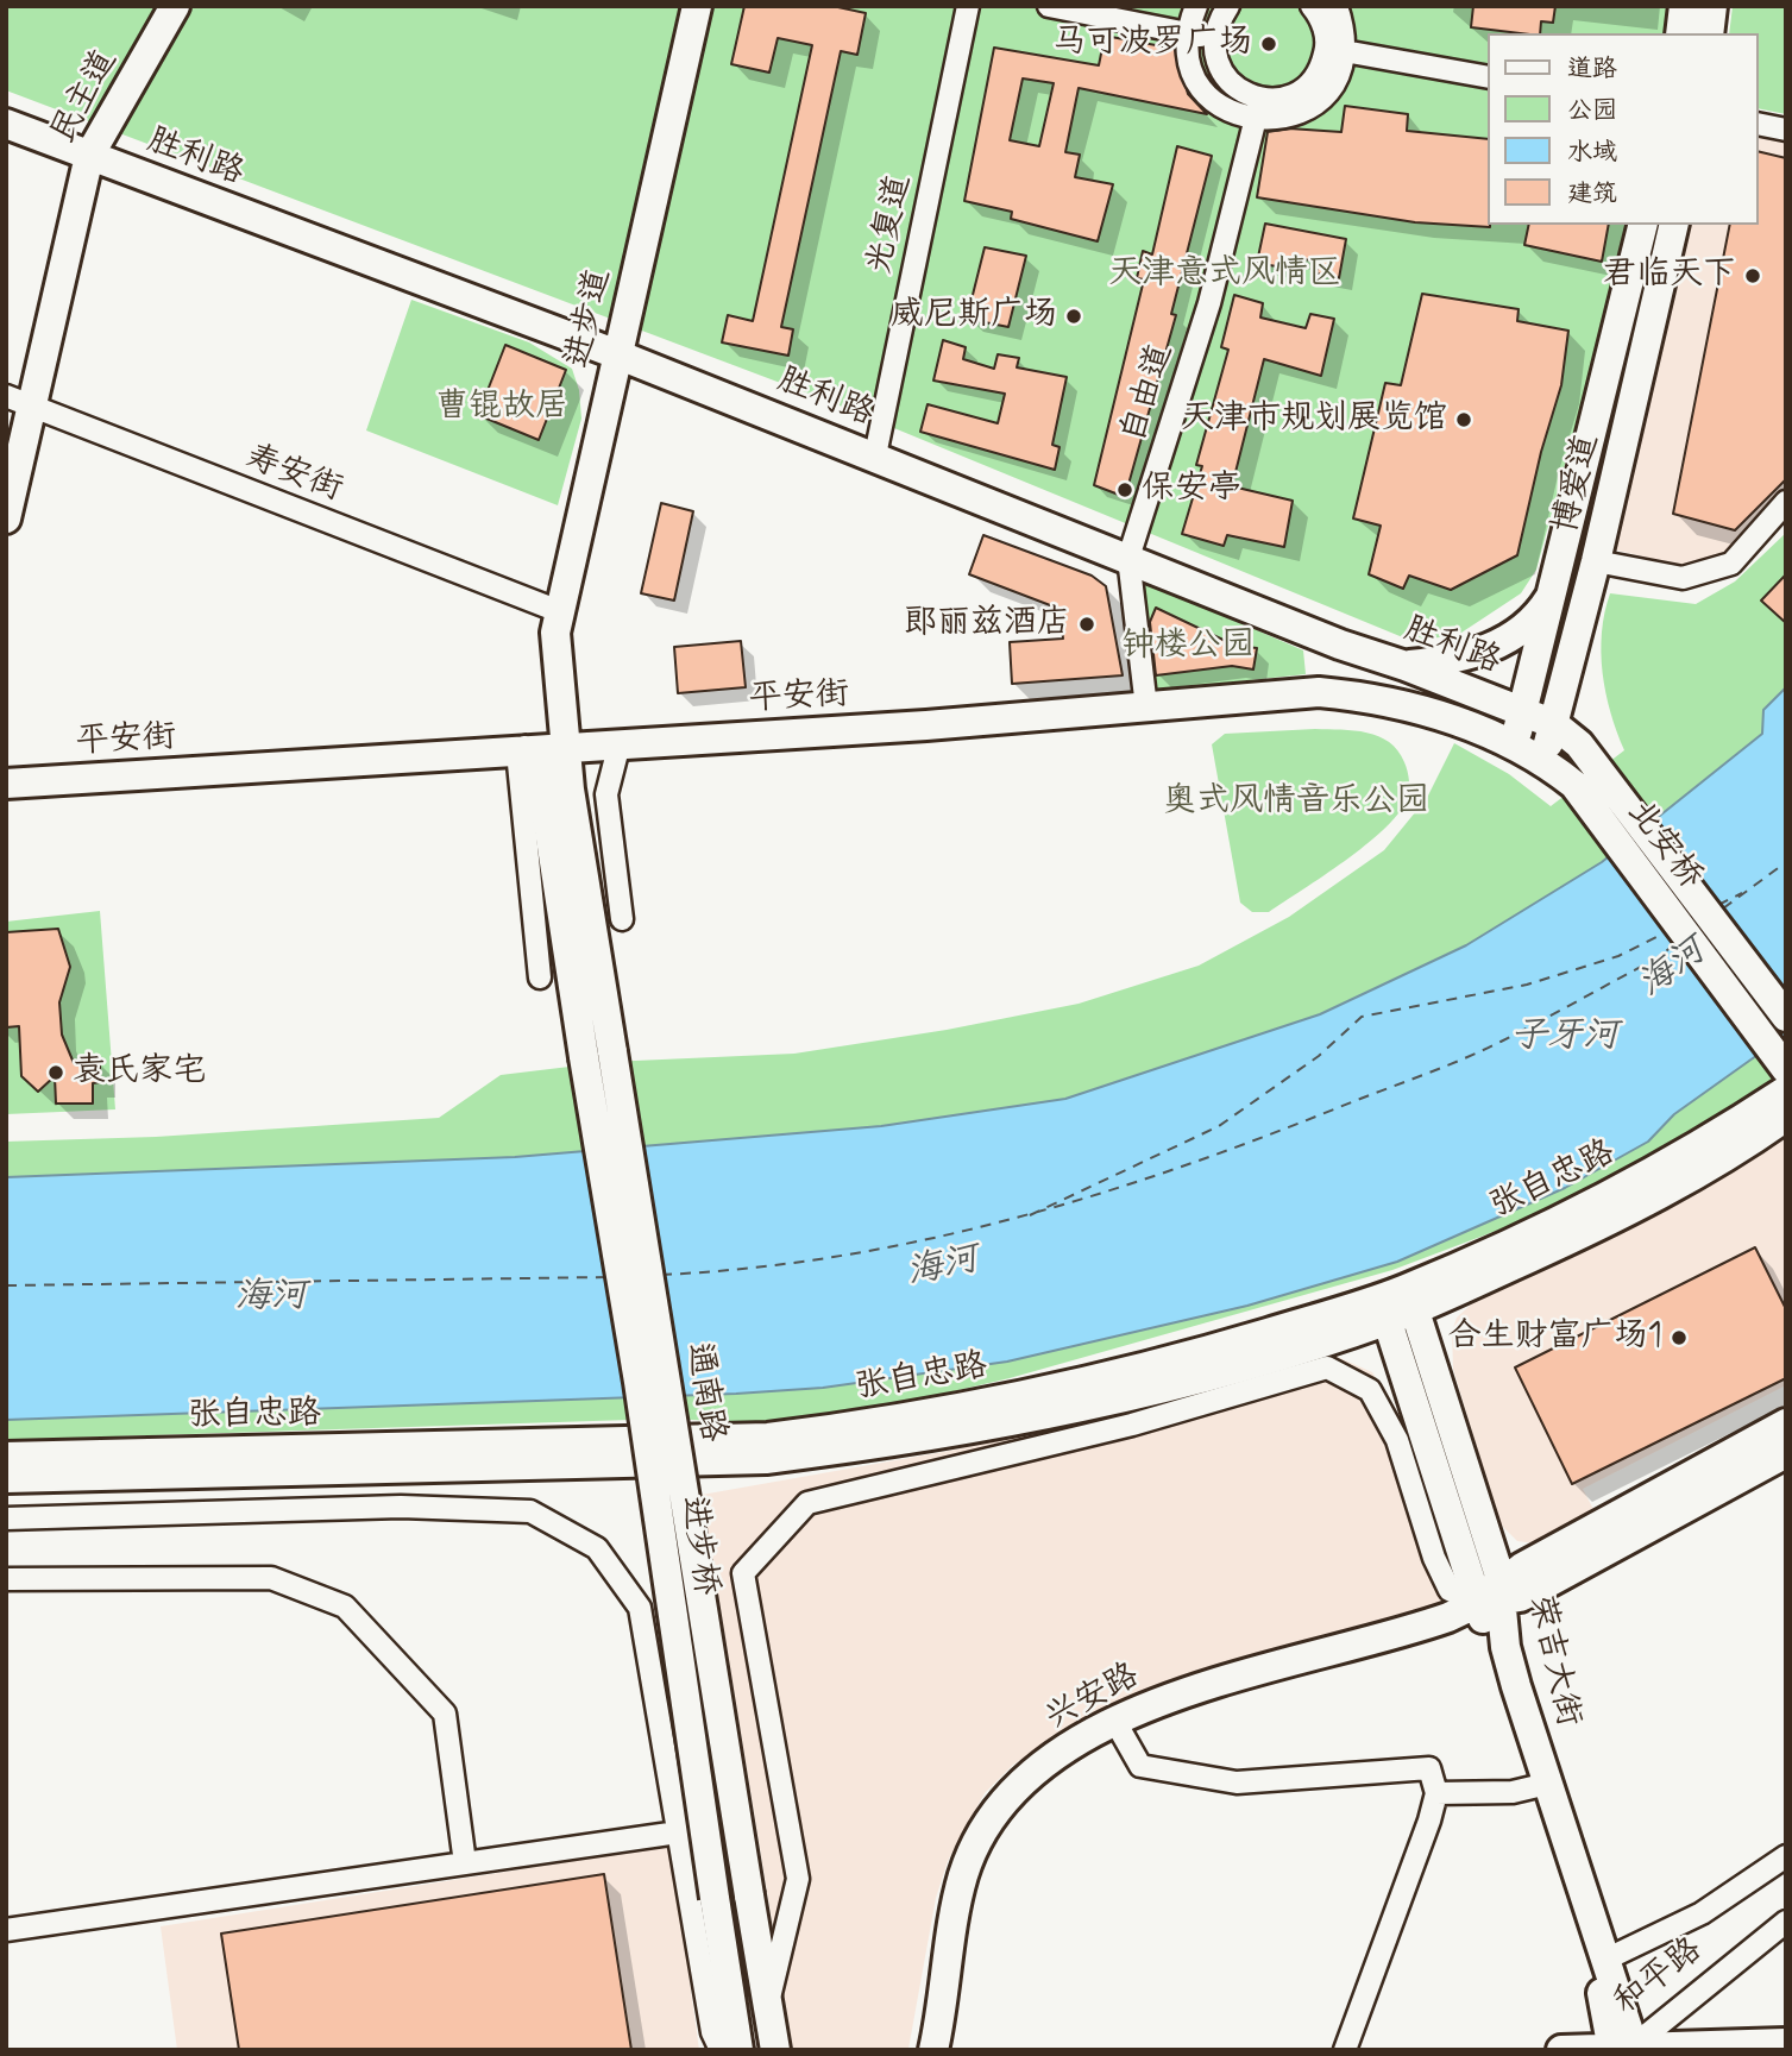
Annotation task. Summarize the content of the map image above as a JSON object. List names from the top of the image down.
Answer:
{
  "streets": {
    "street": [
      "民主道",
      "胜利路",
      "光复道",
      "进步道",
      "自由道",
      "寿安街",
      "博爱道",
      "平安街",
      "北安桥",
      "张自忠路",
      "通南路",
      "进步桥",
      "荣吉大街",
      "兴安路",
      "和平路"
    ]
  },
  "crossings": [
    ["民主道", "胜利路"],
    ["民主道", "寿安街"],
    ["胜利路", "光复道"],
    ["胜利路", "进步道"],
    ["胜利路", "自由道"],
    ["胜利路", "博爱道"],
    ["胜利路", "平安街"],
    ["胜利路", "北安桥"],
    ["进步道", "寿安街"],
    ["进步道", "平安街"],
    ["进步道", "通南路"],
    ["自由道", "平安街"],
    ["博爱道", "平安街"],
    ["平安街", "通南路"],
    ["张自忠路", "荣吉大街"],
    ["通南路", "进步桥"],
    ["荣吉大街", "兴安路"],
    ["荣吉大街", "和平路"]
  ],
  "water": ["海河", "子牙河"],
  "parks": [
    "天津意式风情区",
    "曹锟故居",
    "钟楼公园",
    "奥式风情音乐公园"
  ],
  "places": [
    "马可波罗广场",
    "君临天下",
    "威尼斯广场",
    "天津市规划展览馆",
    "保安亭",
    "郎丽兹酒店",
    "袁氏家宅",
    "合生财富广场1"
  ],
  "legend": [
    "道路",
    "公园",
    "水域",
    "建筑"
  ]
}
